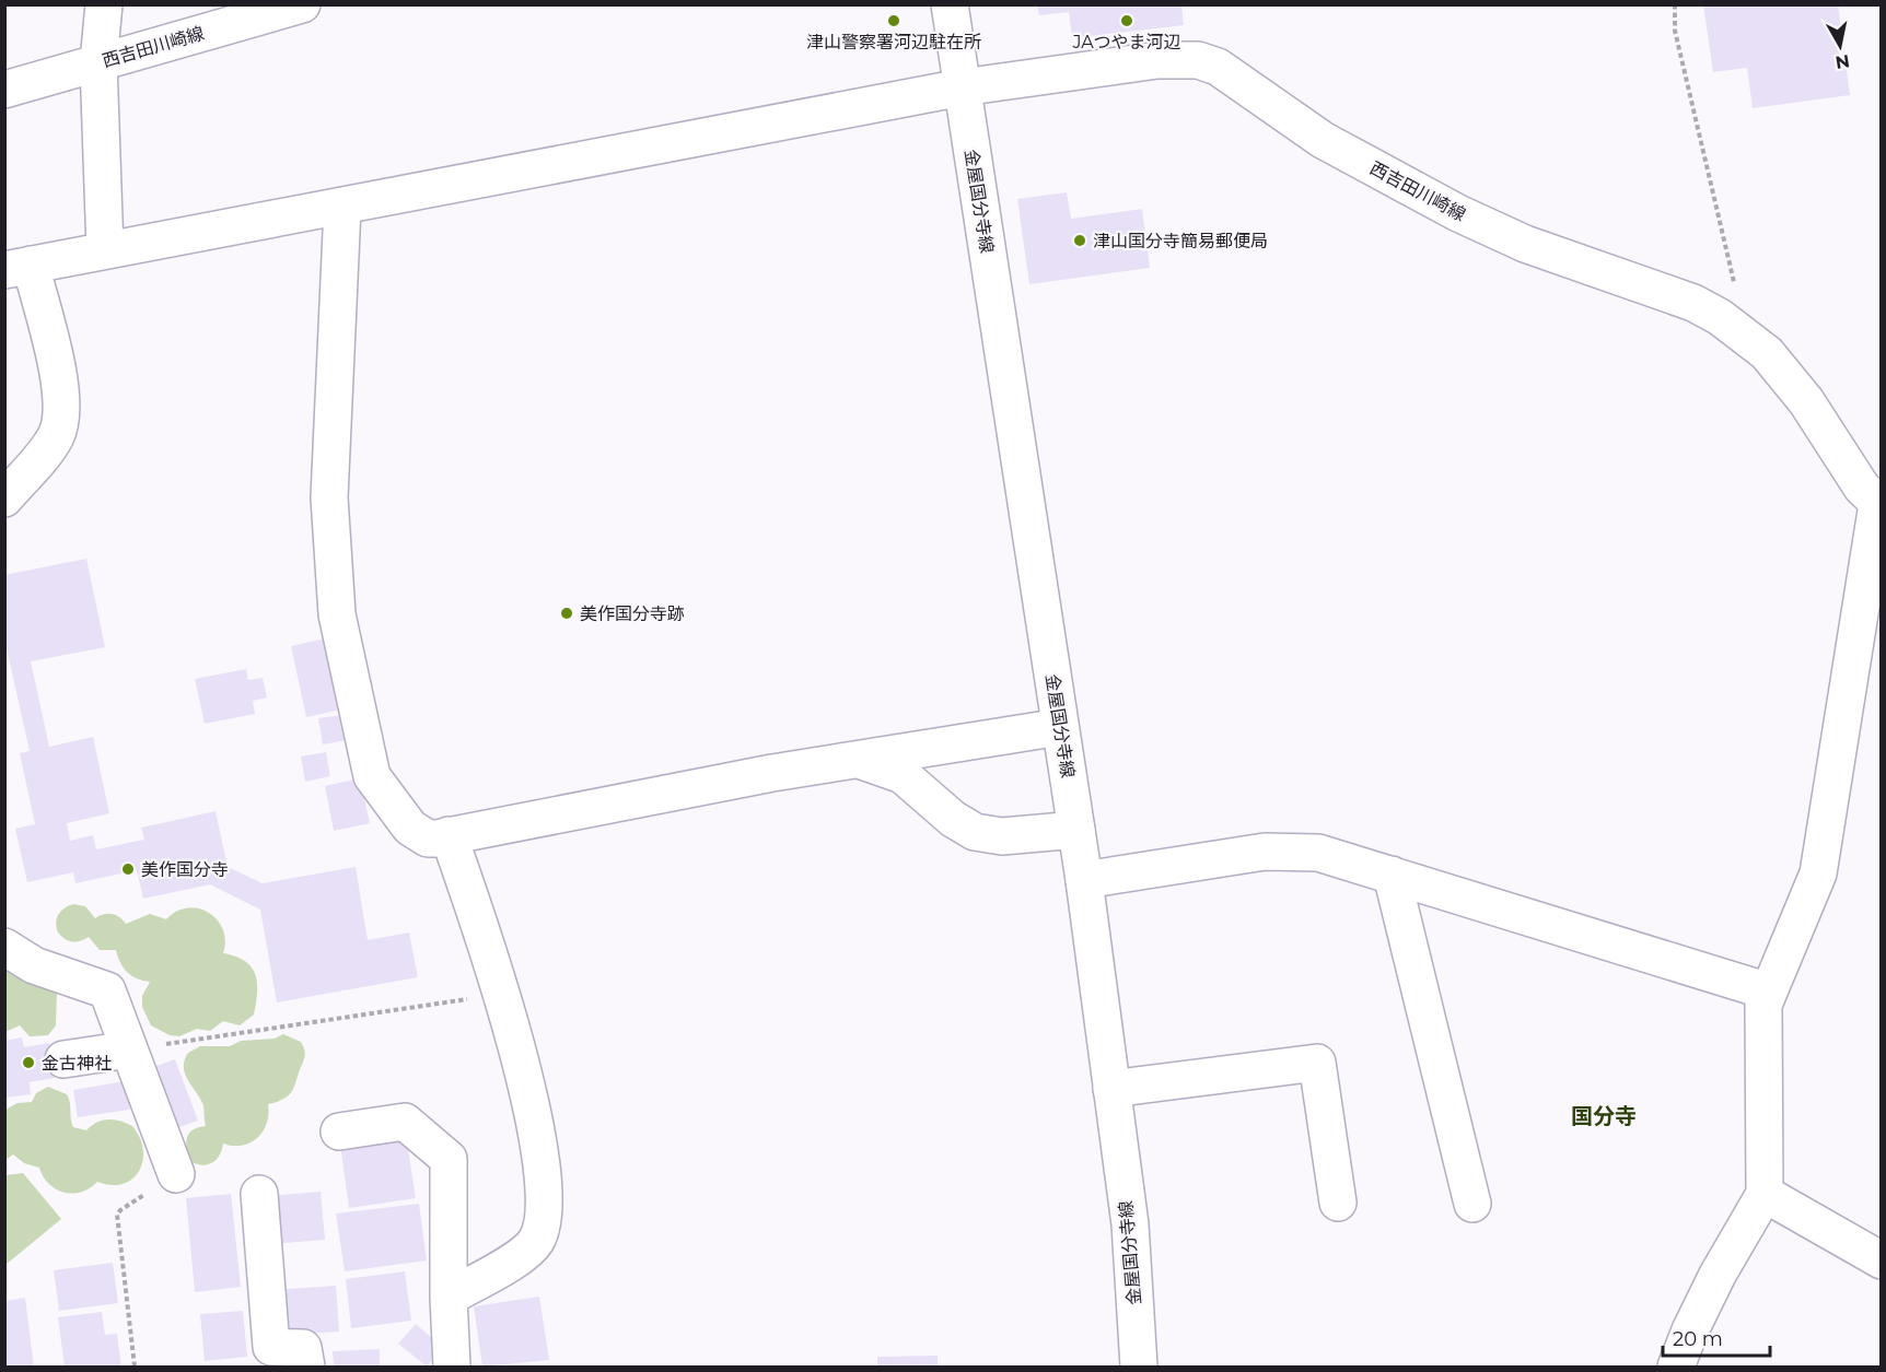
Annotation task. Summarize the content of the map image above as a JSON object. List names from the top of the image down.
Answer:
{
  "streets": {
    "street": ["西吉田川崎線", "金屋国分寺線"]
  },
  "crossings": [
    ["西吉田川崎線", "金屋国分寺線"]
  ],
  "districts": ["国分寺"],
  "places": [
    "津山警察署河辺駐在所",
    "JAつやま河辺",
    "津山国分寺簡易郵便局",
    "美作国分寺跡",
    "美作国分寺",
    "金古神社"
  ],
  "scale_bar": "20 m",
  "north": "bottom"
}
